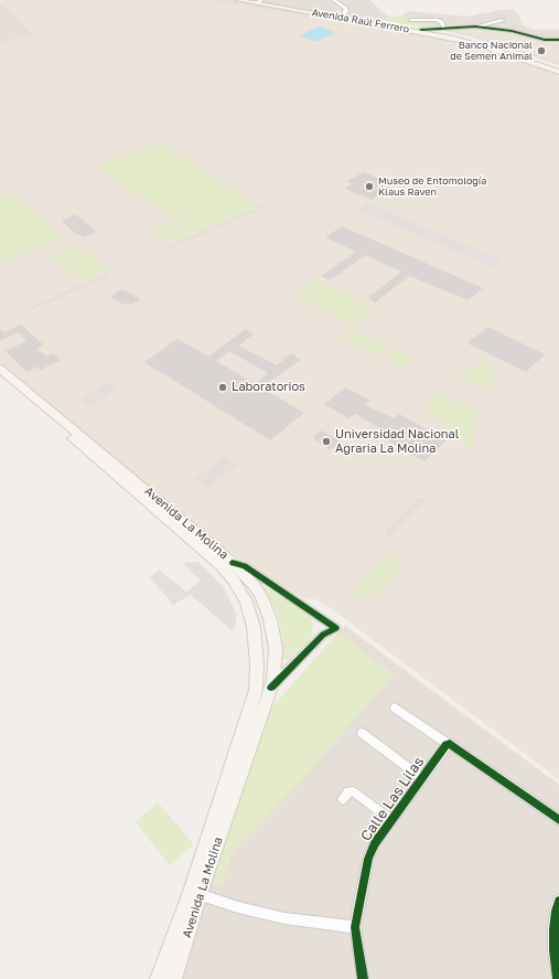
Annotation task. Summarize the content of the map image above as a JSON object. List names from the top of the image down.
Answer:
{
  "streets": {
    "main road": ["Avenida Raúl Ferrero", "Avenida La Molina"],
    "street": ["Calle Las Lilas"]
  },
  "places": [
    "Banco Nacional de Semen Animal",
    "Museo de Entomología Klaus Raven",
    "Laboratorios",
    "Universidad Nacional Agraria La Molina"
  ]
}
